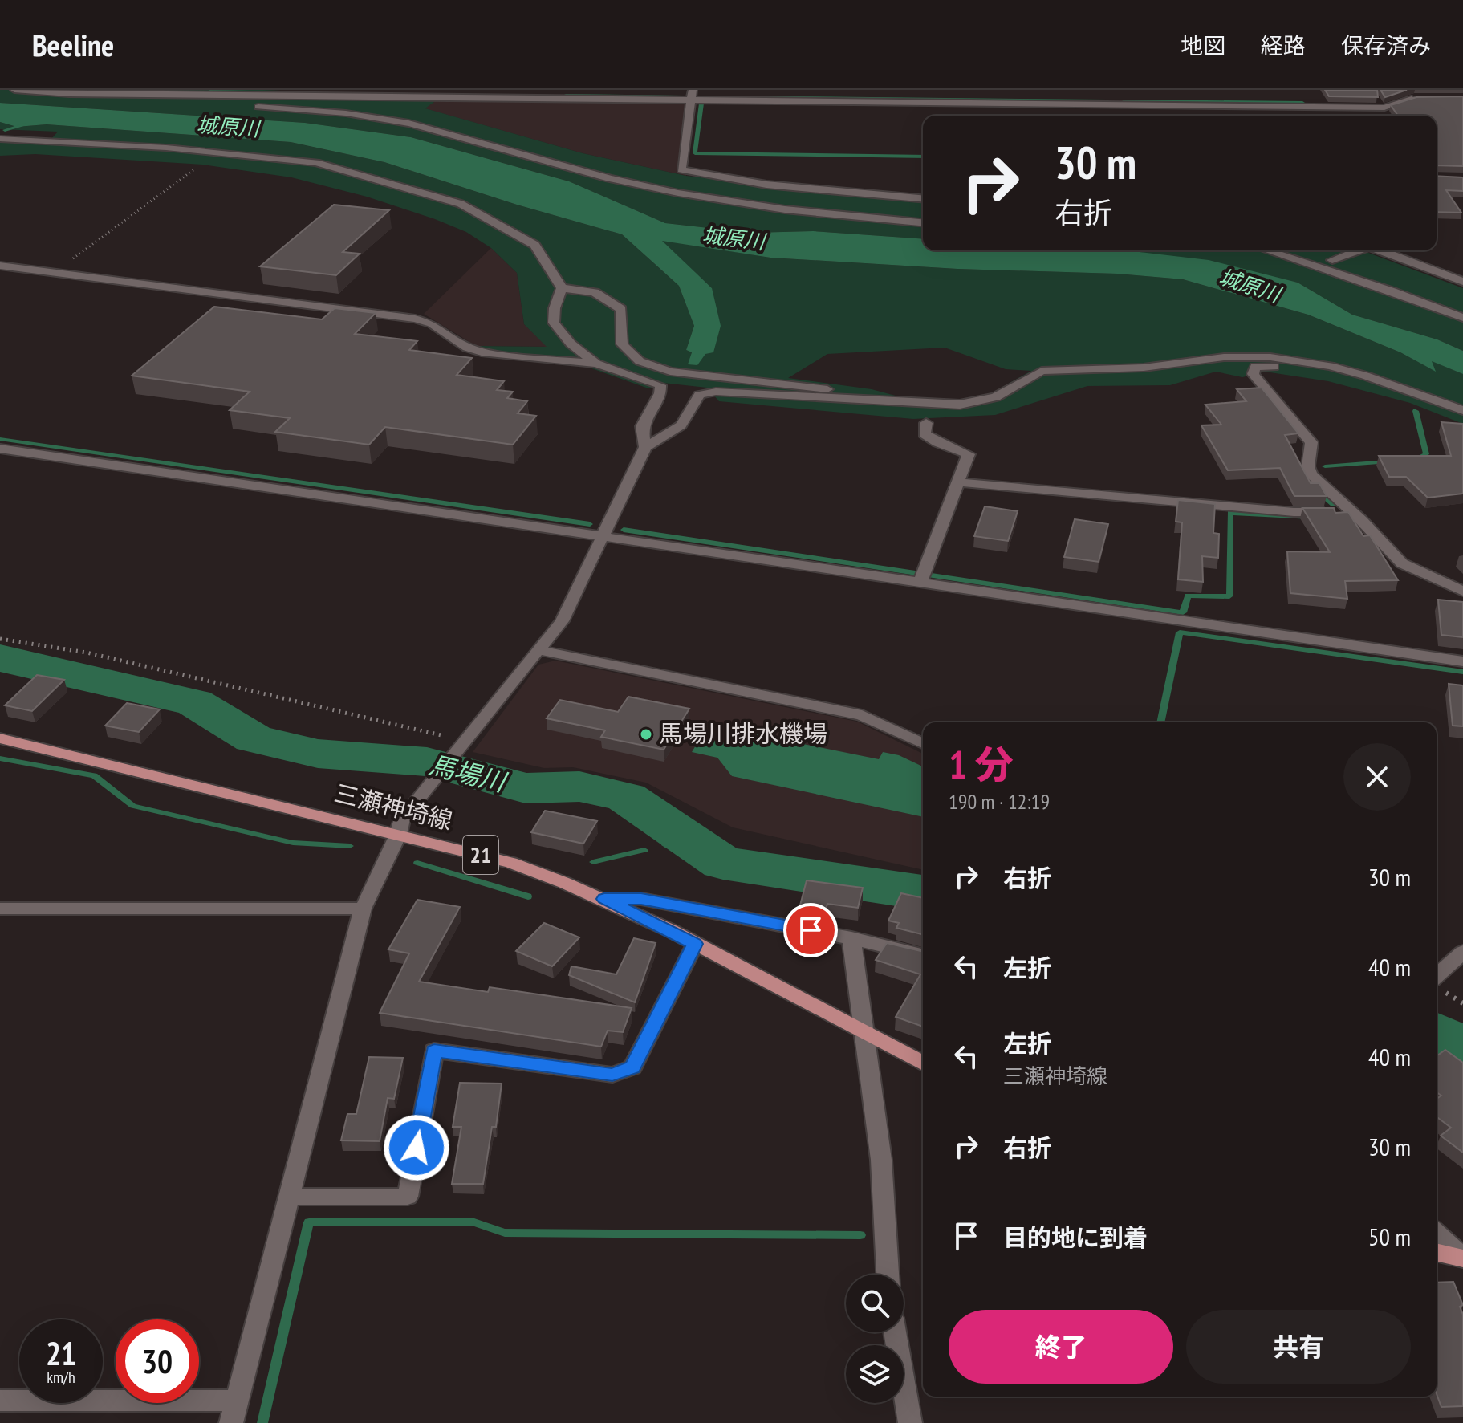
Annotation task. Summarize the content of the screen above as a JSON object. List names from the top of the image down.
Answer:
{
  "streets": {
    "main road": ["三瀬神埼線", "21"]
  },
  "water": ["城原川", "馬場川"],
  "places": ["馬場川排水機場"],
  "page": {
    "header": "Beeline",
    "nav": ["地図", "経路", "保存済み"],
    "turn": ["30 m", "右折"],
    "heading": ["1 分", "190 m · 12:19"],
    "list": [
      {
        "name": "右折",
        "value": "30 m"
      },
      {
        "name": "左折",
        "value": "40 m"
      },
      {
        "name": "左折",
        "note": "三瀬神埼線",
        "value": "40 m"
      },
      {
        "name": "右折",
        "value": "30 m"
      },
      {
        "name": "目的地に到着",
        "value": "50 m"
      }
    ],
    "buttons": ["終了", "共有"],
    "speed": "21 km/h",
    "limit": "30"
  }
}
